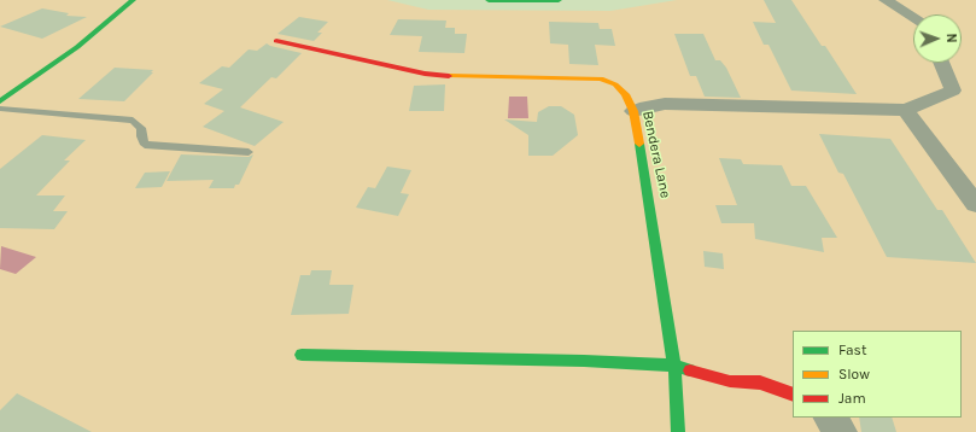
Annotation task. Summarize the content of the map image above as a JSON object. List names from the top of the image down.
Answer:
{
  "streets": {
    "street": ["Bendera Lane"]
  },
  "legend": ["Fast", "Slow", "Jam"],
  "north": "right"
}
